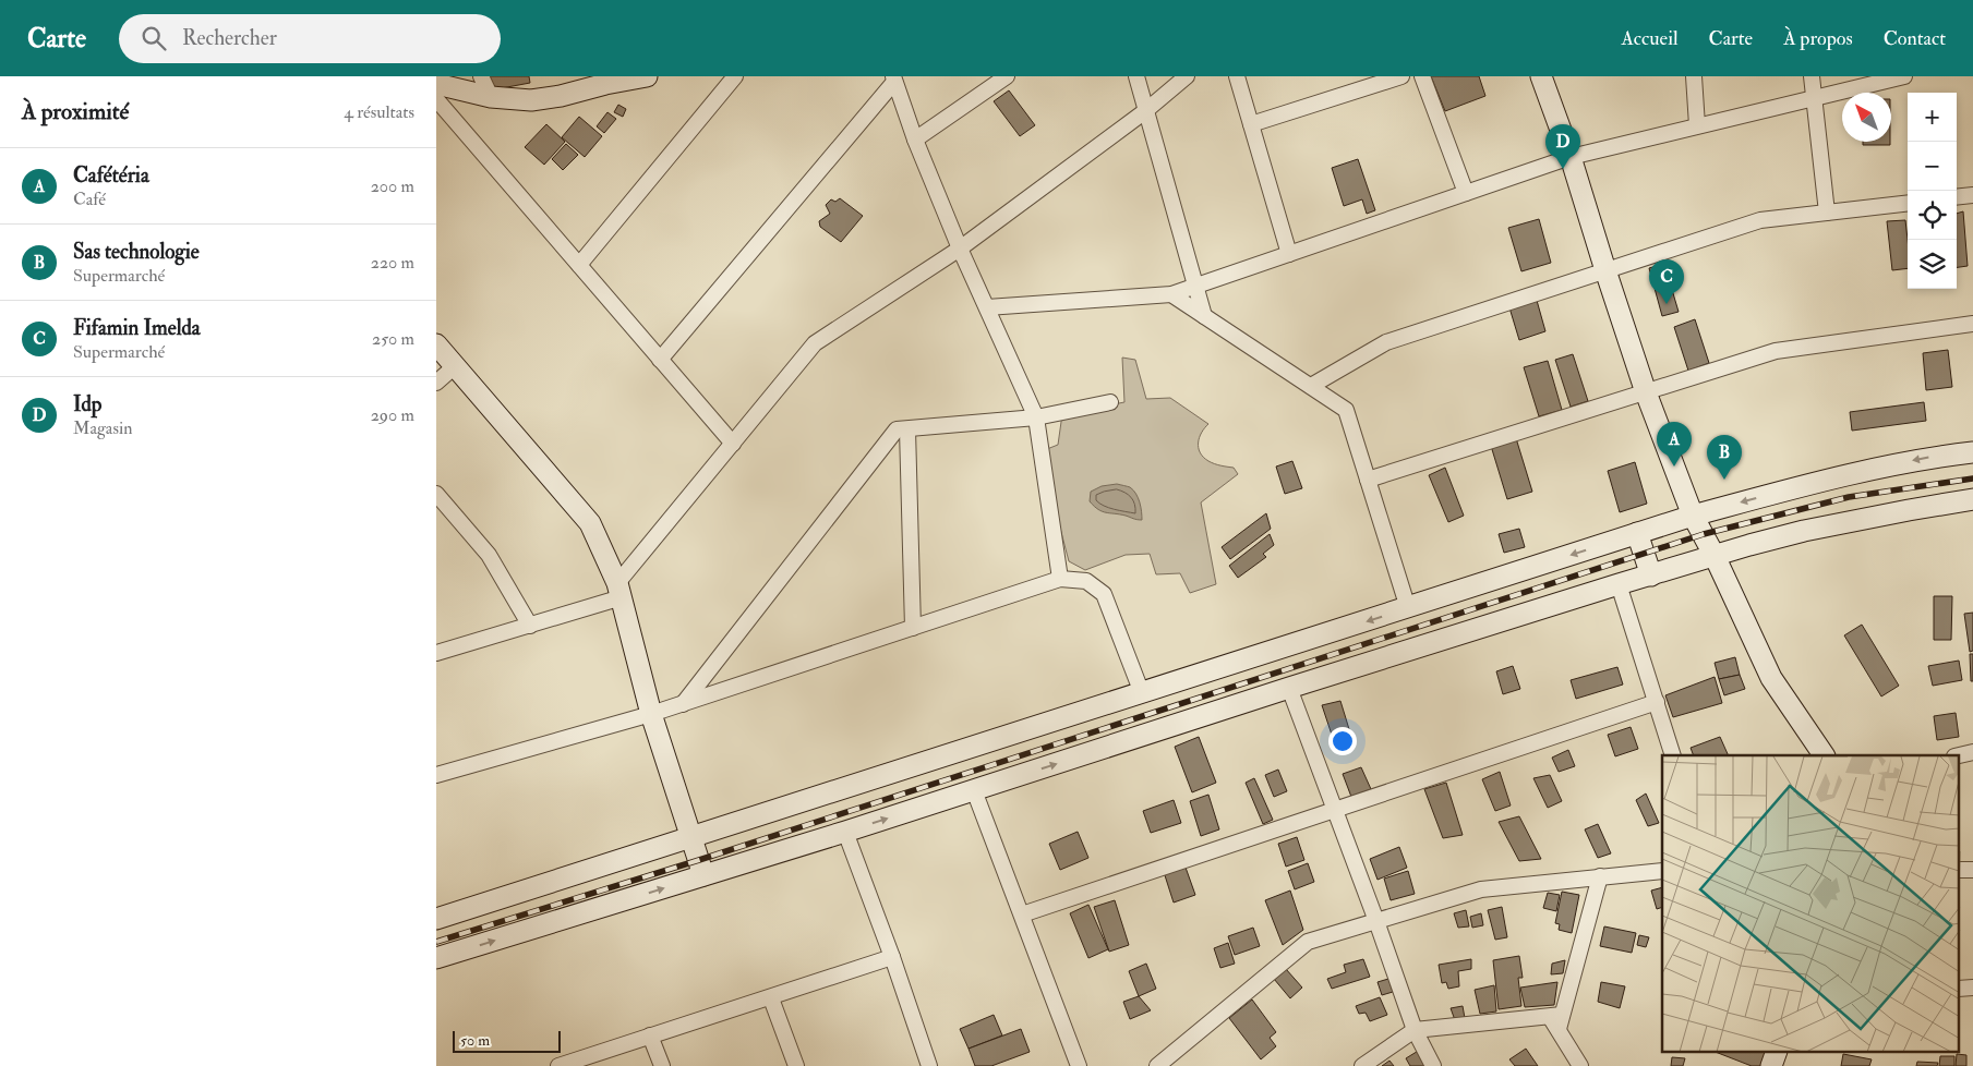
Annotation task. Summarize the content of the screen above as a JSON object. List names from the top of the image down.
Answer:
{
  "scale_bar": "50 m",
  "north": "top left",
  "page": {
    "header": "Carte",
    "search": "Rechercher",
    "nav": [
      "Accueil",
      "Carte",
      "À propos",
      "Contact"
    ],
    "heading": ["À proximité", "4 résultats"],
    "map_buttons": ["+", "−"],
    "pins": [
      "D",
      "C",
      "A",
      "B"
    ],
    "list": [
      {
        "mark": "A",
        "name": "Cafétéria",
        "note": "Café",
        "value": "200 m"
      },
      {
        "mark": "B",
        "name": "Sas technologie",
        "note": "Supermarché",
        "value": "220 m"
      },
      {
        "mark": "C",
        "name": "Fifamin Imelda",
        "note": "Supermarché",
        "value": "250 m"
      },
      {
        "mark": "D",
        "name": "Idp",
        "note": "Magasin",
        "value": "290 m"
      }
    ],
    "scale": "50 m"
  }
}
